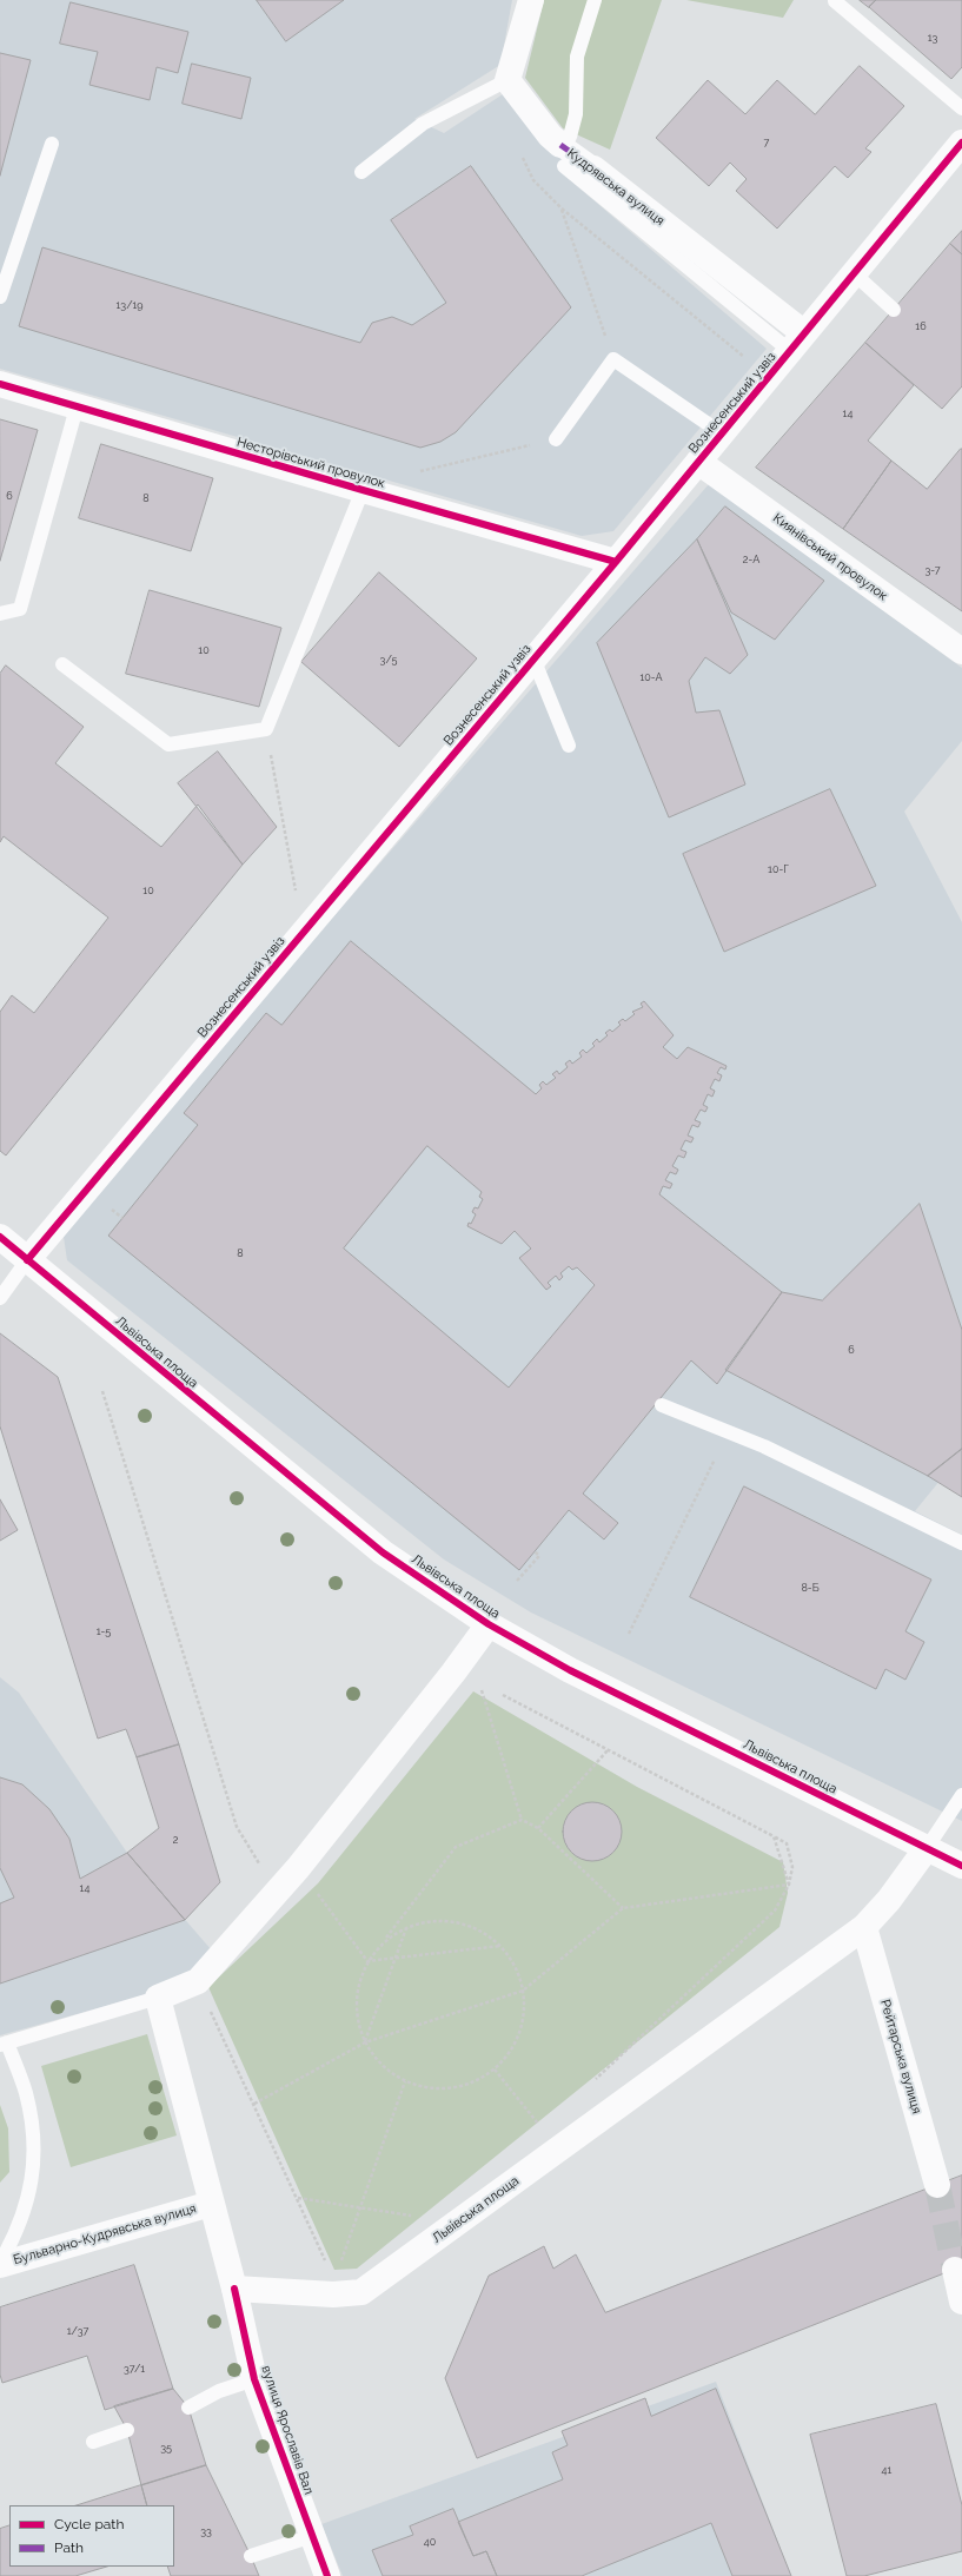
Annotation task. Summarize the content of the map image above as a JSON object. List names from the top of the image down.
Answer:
{
  "streets": {
    "street": [
      "Кудрявська вулиця",
      "Вознесенський узвіз",
      "Несторівський провулок",
      "Киянівський провулок",
      "Львівська площа",
      "Рейтарська вулиця",
      "Бульварно-Кудрявська вулиця",
      "вулиця Ярославів Вал"
    ]
  },
  "crossings": [
    ["Кудрявська вулиця", "Вознесенський узвіз"],
    ["Вознесенський узвіз", "Несторівський провулок"],
    ["Вознесенський узвіз", "Киянівський провулок"],
    ["Вознесенський узвіз", "Львівська площа"],
    ["Львівська площа", "Рейтарська вулиця"],
    ["Львівська площа", "вулиця Ярославів Вал"]
  ],
  "house_numbers": [
    "13",
    "7",
    "13/19",
    "16",
    "14",
    "6",
    "8",
    "2-А",
    "3-7",
    "10",
    "3/5",
    "10-А",
    "10-Г",
    "10",
    "8",
    "6",
    "8-Б",
    "1-5",
    "2",
    "14",
    "1/37",
    "37/1",
    "35",
    "41",
    "33",
    "40"
  ],
  "legend": ["Cycle path", "Path"]
}
